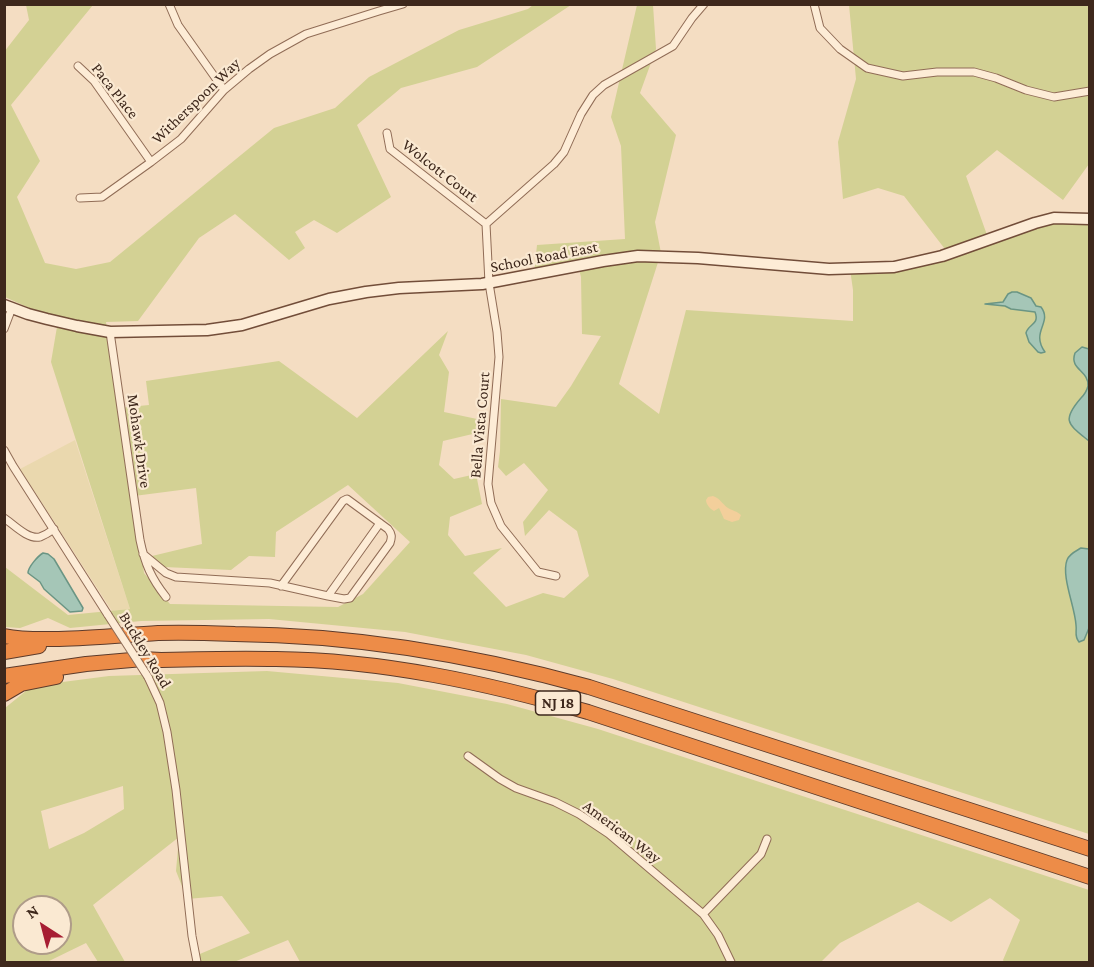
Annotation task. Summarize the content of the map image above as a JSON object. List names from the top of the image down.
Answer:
{
  "streets": {
    "highway": ["NJ 18"],
    "street": [
      "Paca Place",
      "Witherspoon Way",
      "Wolcott Court",
      "School Road East",
      "Bella Vista Court",
      "Mohawk Drive",
      "Buckley Road",
      "American Way"
    ]
  },
  "crossings": [
    ["Paca Place", "Witherspoon Way"],
    ["Wolcott Court", "Bella Vista Court"],
    ["School Road East", "Bella Vista Court"],
    ["School Road East", "Mohawk Drive"]
  ],
  "north": "top left"
}
